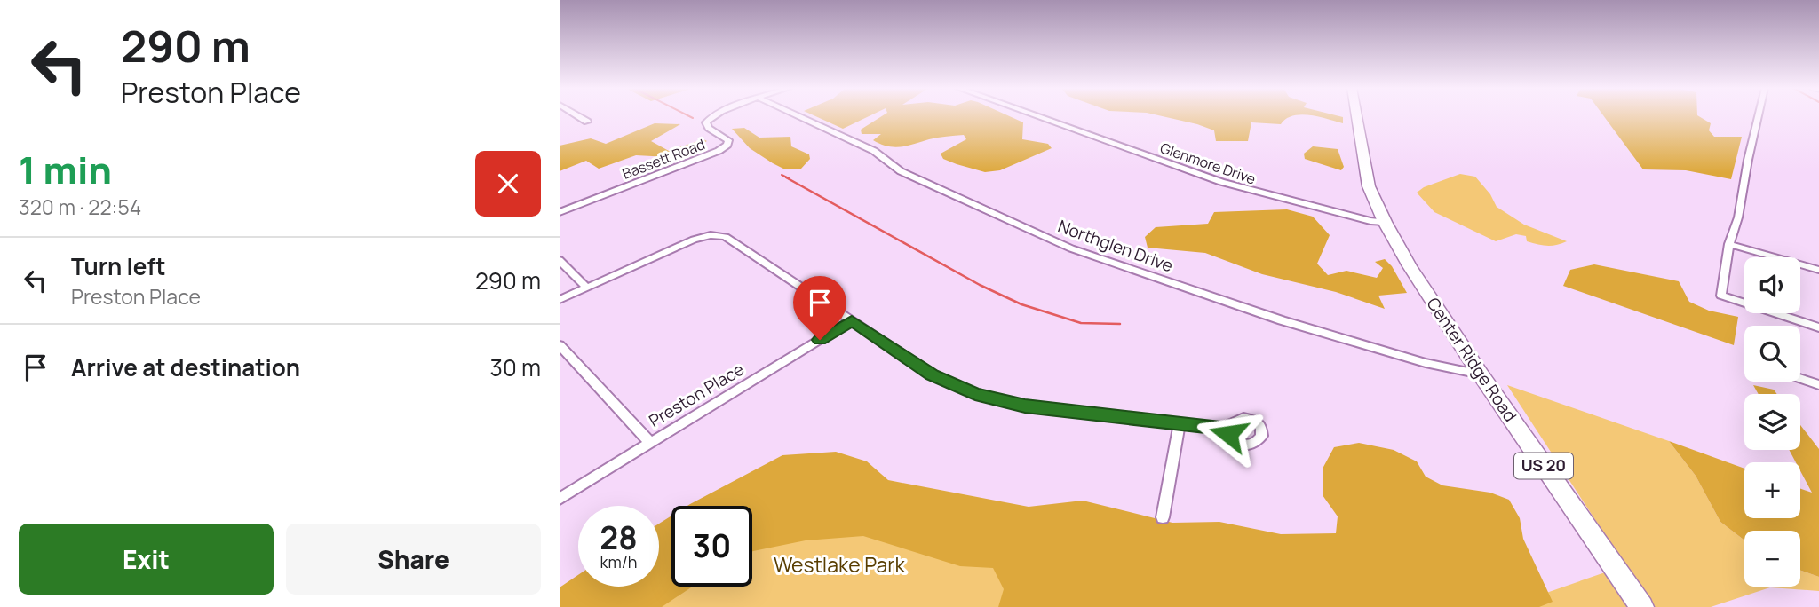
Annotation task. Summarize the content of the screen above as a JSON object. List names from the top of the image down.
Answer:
{
  "streets": {
    "main road": ["Center Ridge Road", "US 20"],
    "street": [
      "Bassett Road",
      "Glenmore Drive",
      "Northglen Drive",
      "Preston Place"
    ]
  },
  "crossings": [
    ["Glenmore Drive", "Center Ridge Road"],
    ["Northglen Drive", "Center Ridge Road"]
  ],
  "parks": ["Westlake Park"],
  "page": {
    "turn": ["290 m", "Preston Place"],
    "heading": ["1 min", "320 m · 22:54"],
    "list": [
      {
        "name": "Turn left",
        "note": "Preston Place",
        "value": "290 m"
      },
      {
        "name": "Arrive at destination",
        "value": "30 m"
      }
    ],
    "map_buttons": ["+", "−"],
    "speed": "28 km/h",
    "limit": "30",
    "buttons": ["Exit", "Share"]
  }
}
